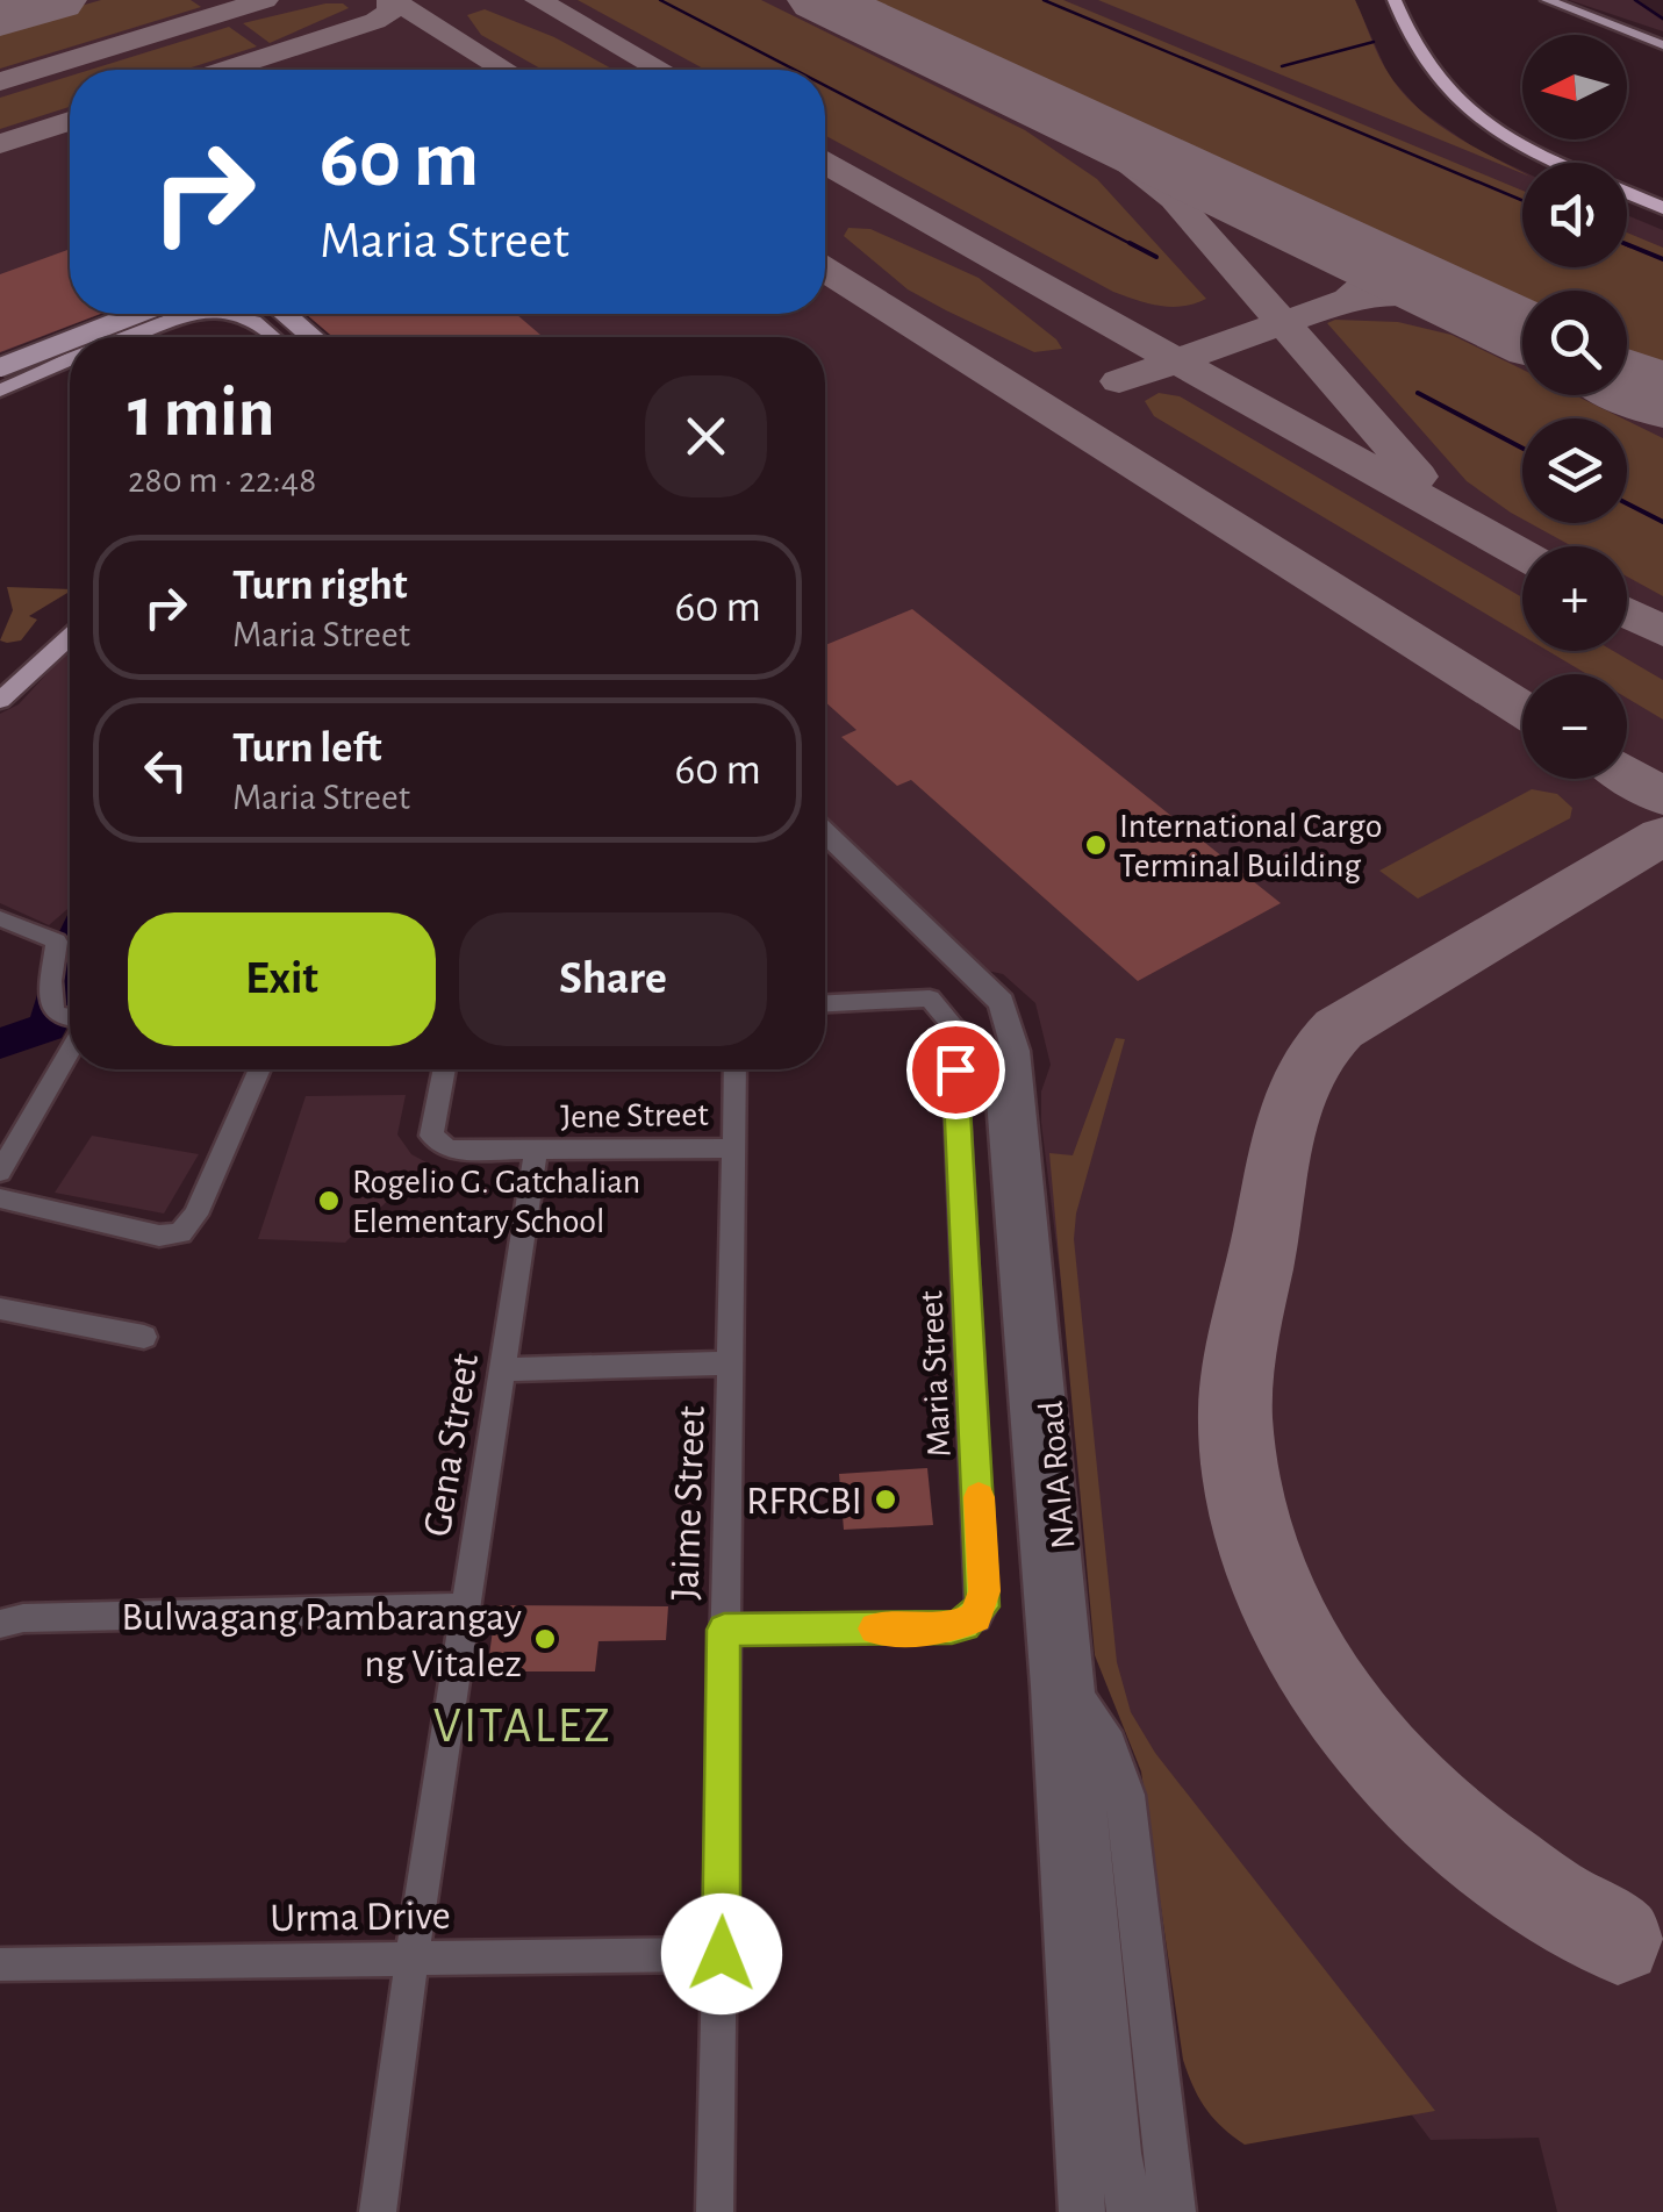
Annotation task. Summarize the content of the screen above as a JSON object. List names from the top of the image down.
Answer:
{
  "streets": {
    "street": [
      "Jene Street",
      "Maria Street",
      "Gena Street",
      "NAIA Road",
      "Jaime Street",
      "Urma Drive"
    ]
  },
  "crossings": [
    ["Jene Street", "Gena Street"],
    ["Jene Street", "Jaime Street"],
    ["Maria Street", "Jaime Street"],
    ["Gena Street", "Urma Drive"],
    ["Jaime Street", "Urma Drive"]
  ],
  "districts": ["VITALEZ"],
  "places": [
    "International Cargo Terminal Building",
    "Rogelio G. Gatchalian Elementary School",
    "RFRCBI",
    "Bulwagang Pambarangay ng Vitalez"
  ],
  "north": "left",
  "page": {
    "map_buttons": ["+", "−"],
    "turn": ["60 m", "Maria Street"],
    "heading": ["1 min", "280 m · 22:48"],
    "list": [
      {
        "name": "Turn right",
        "note": "Maria Street",
        "value": "60 m"
      },
      {
        "name": "Turn left",
        "note": "Maria Street",
        "value": "60 m"
      }
    ],
    "buttons": ["Exit", "Share"]
  }
}
